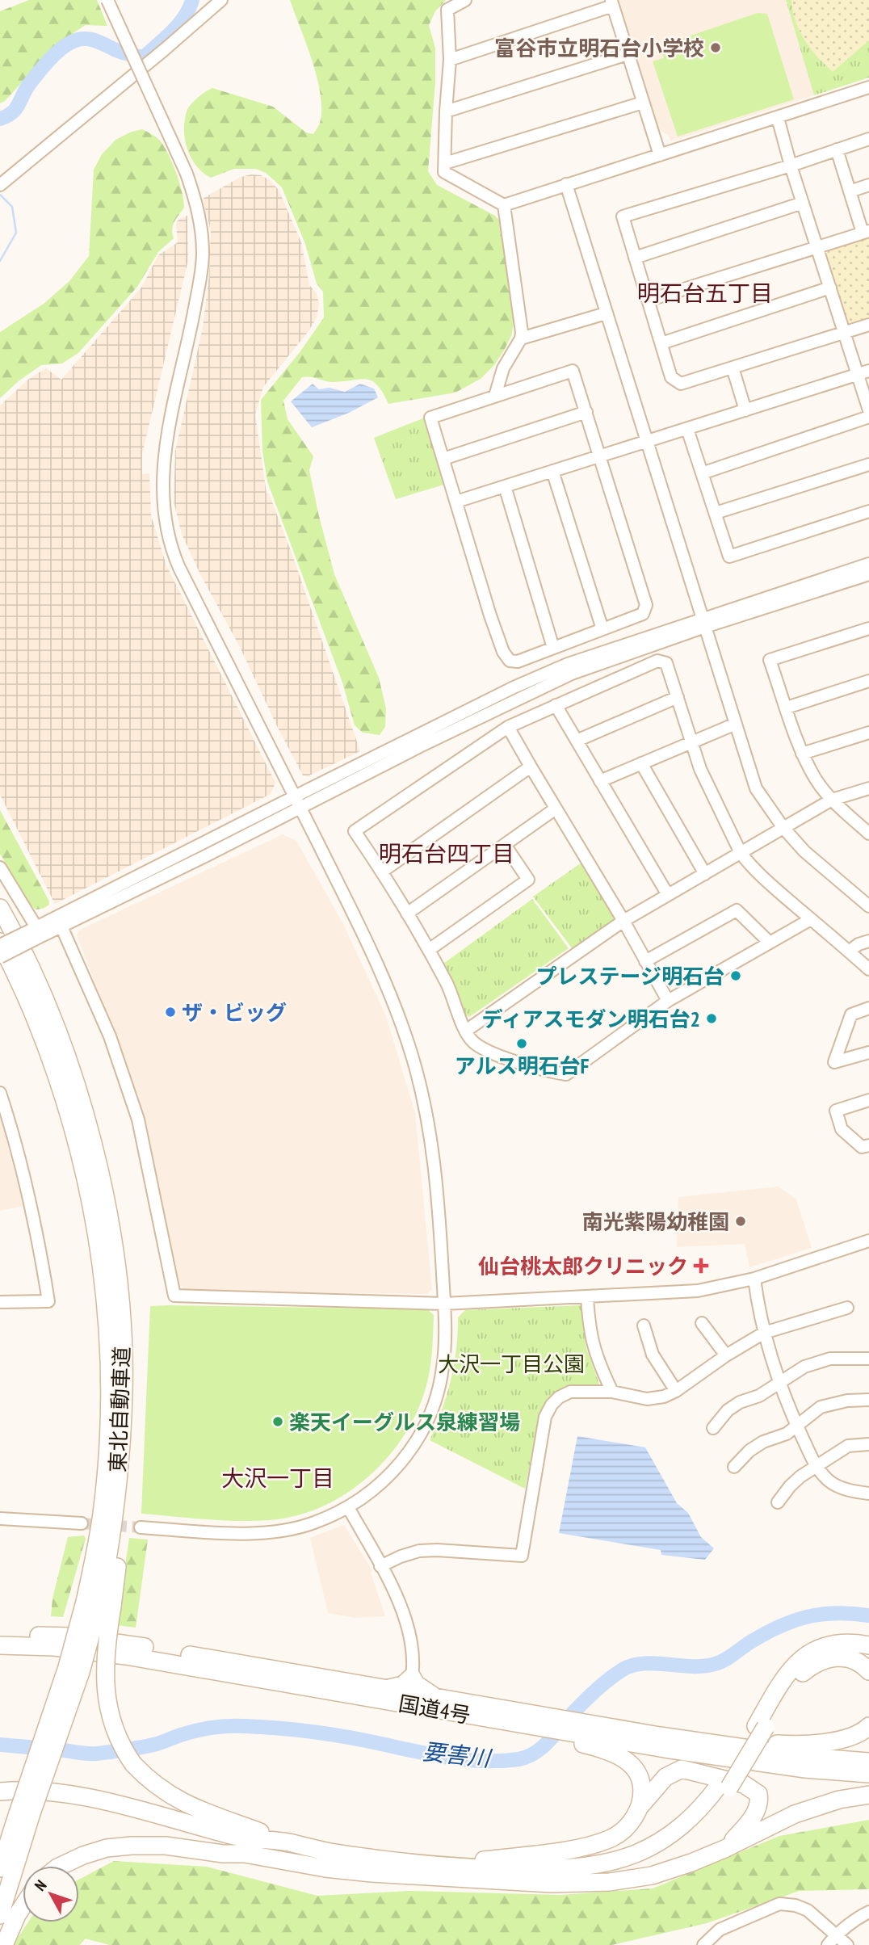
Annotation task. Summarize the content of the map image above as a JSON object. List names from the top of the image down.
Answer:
{
  "streets": {
    "highway": ["東北自動車道", "国道4号"]
  },
  "districts": ["明石台五丁目", "明石台四丁目", "大沢一丁目"],
  "water": ["要害川"],
  "parks": ["大沢一丁目公園"],
  "places": {
    "other": [
      "富谷市立明石台小学校",
      "プレステージ明石台",
      "ザ・ビッグ",
      "ディアスモダン明石台2",
      "アルス明石台F",
      "南光紫陽幼稚園",
      "楽天イーグルス泉練習場"
    ],
    "health": ["仙台桃太郎クリニック"]
  },
  "north": "top left"
}
